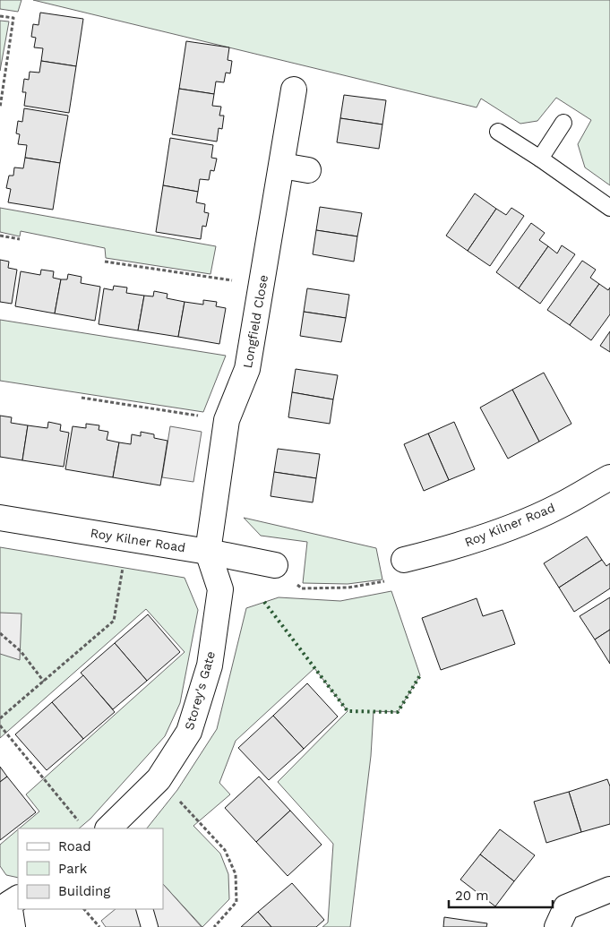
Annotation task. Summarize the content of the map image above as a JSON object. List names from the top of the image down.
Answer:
{
  "streets": {
    "street": ["Longfield Close", "Roy Kilner Road", "Storey's Gate"]
  },
  "crossings": [
    ["Longfield Close", "Roy Kilner Road"],
    ["Longfield Close", "Storey's Gate"],
    ["Roy Kilner Road", "Storey's Gate"]
  ],
  "legend": ["Road", "Park", "Building"],
  "scale_bar": "20 m"
}
